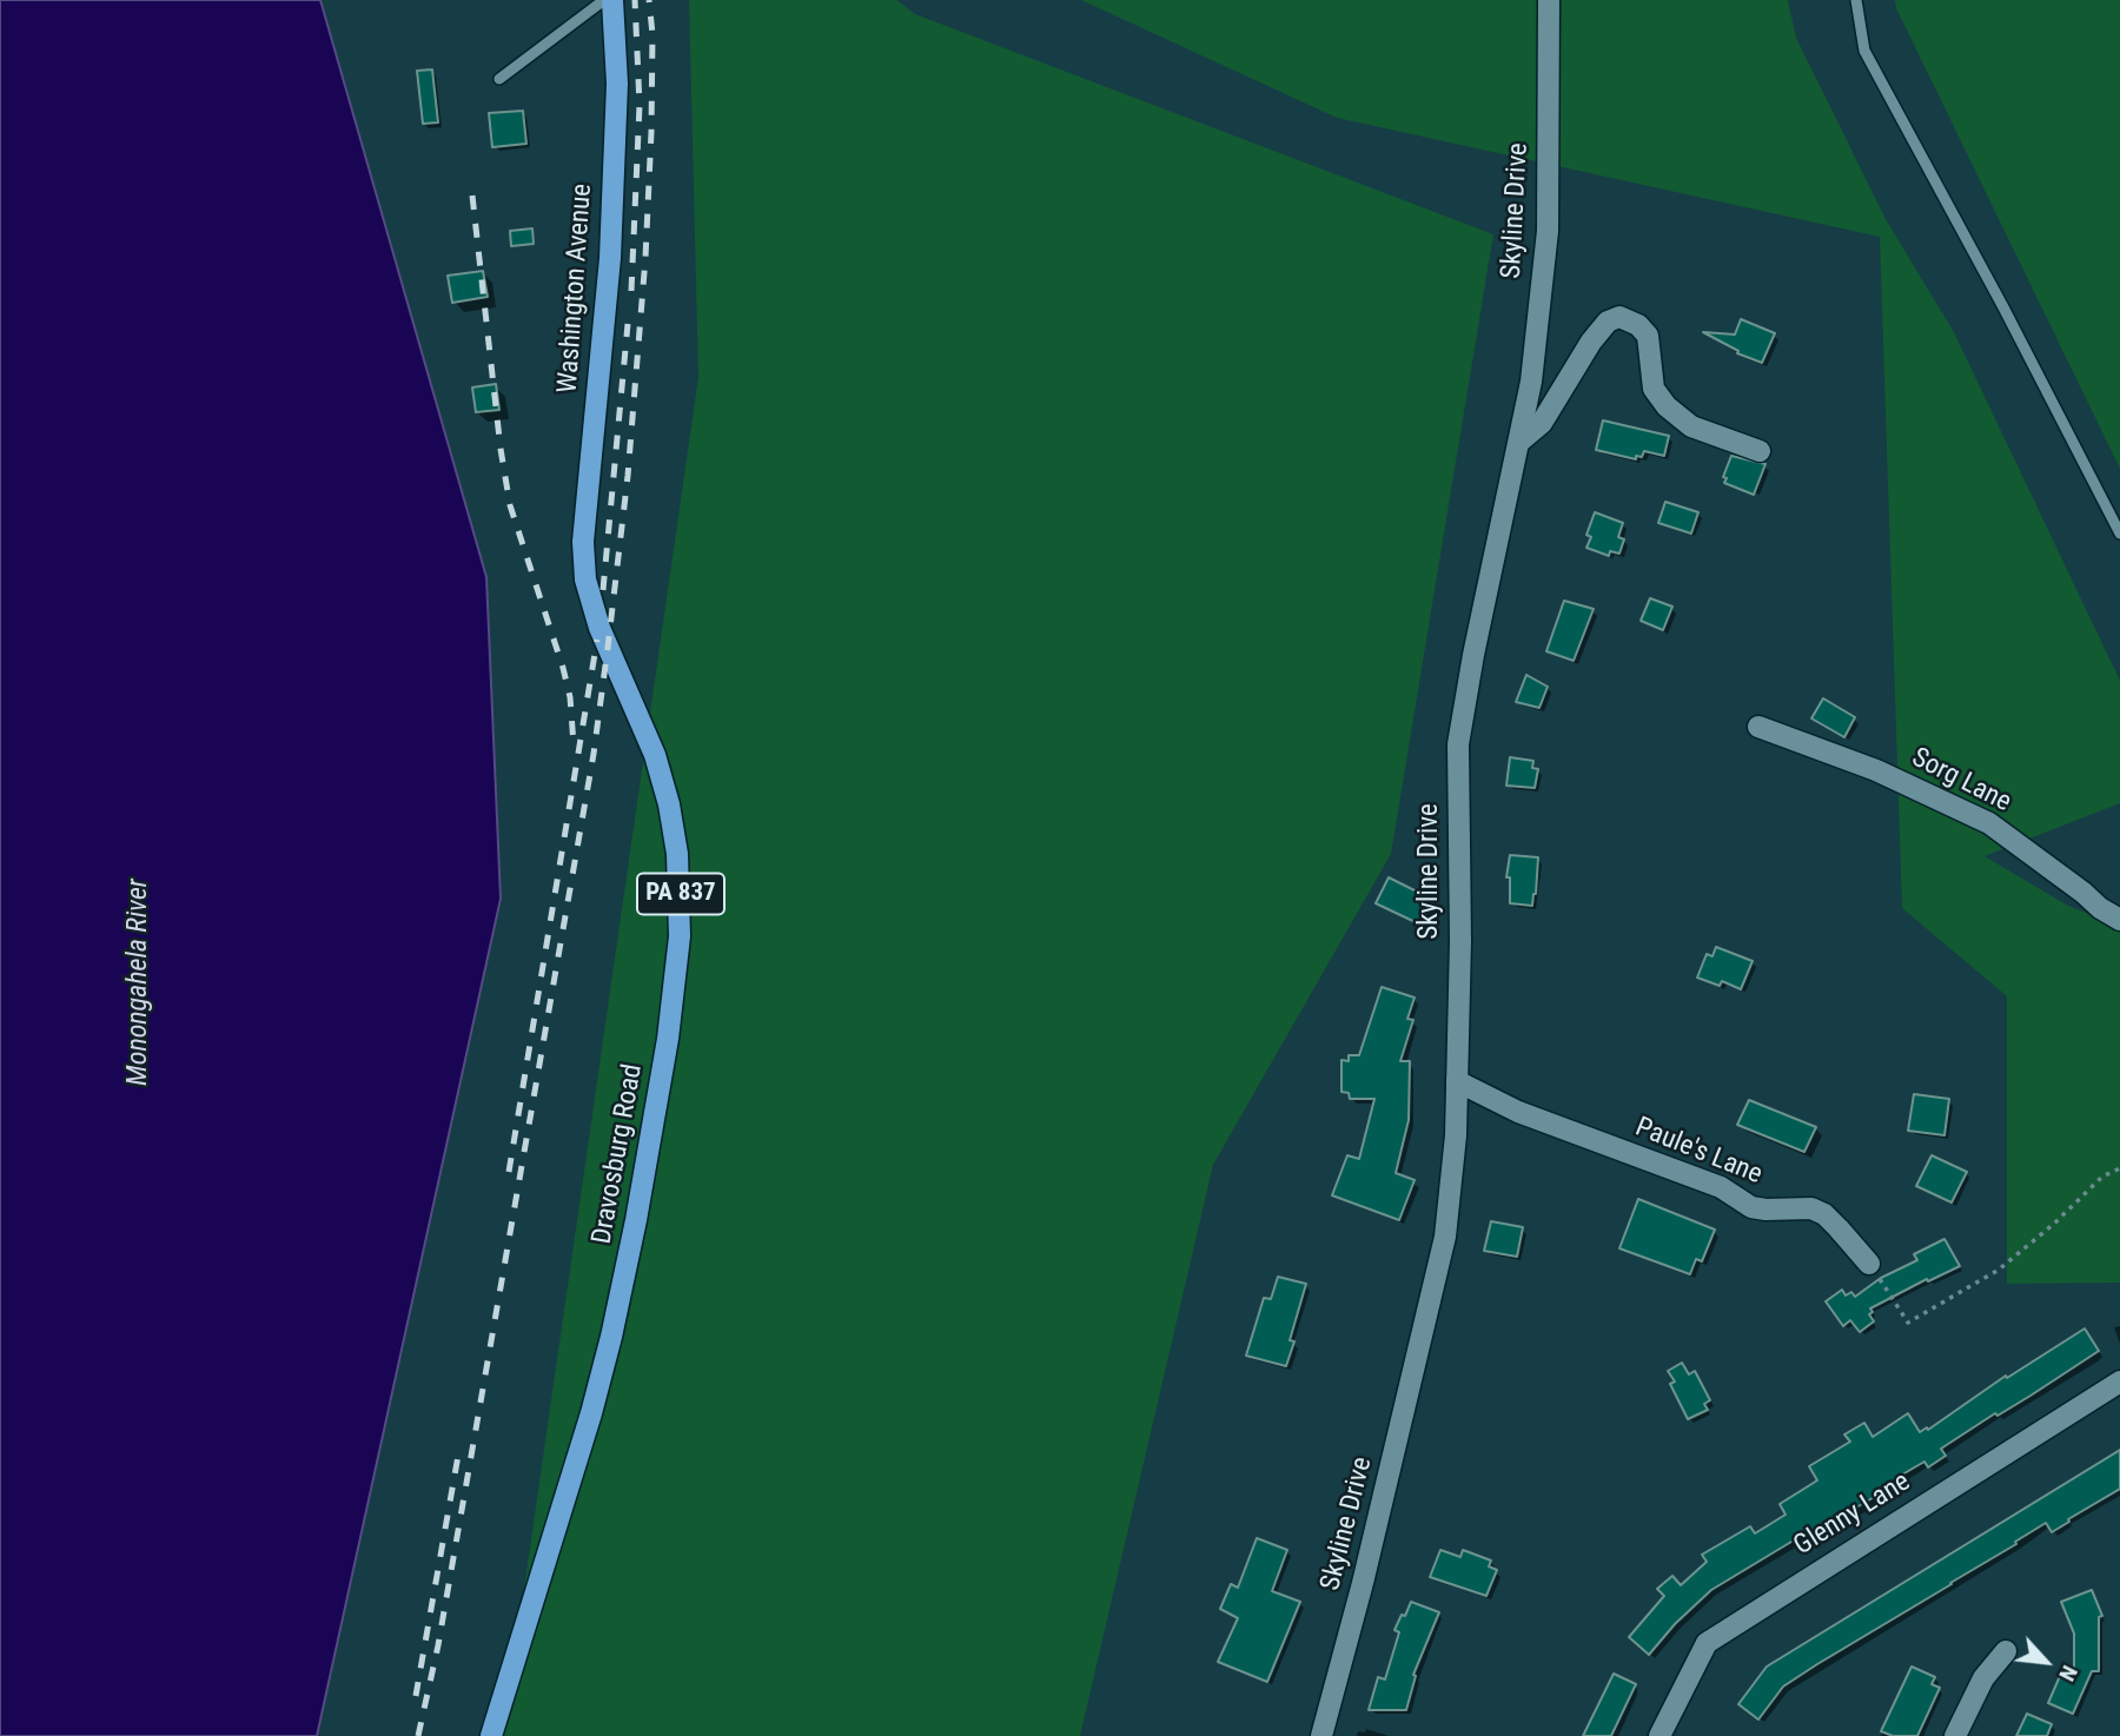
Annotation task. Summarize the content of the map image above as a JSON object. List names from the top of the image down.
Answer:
{
  "streets": {
    "main road": ["Washington Avenue", "PA 837", "Dravosburg Road"],
    "street": [
      "Skyline Drive",
      "Sorg Lane",
      "Paule's Lane",
      "Glenny Lane"
    ]
  },
  "crossings": [
    ["Skyline Drive", "Paule's Lane"],
    ["Washington Avenue", "Dravosburg Road"]
  ],
  "water": ["Monongahela River"],
  "north": "bottom right"
}
